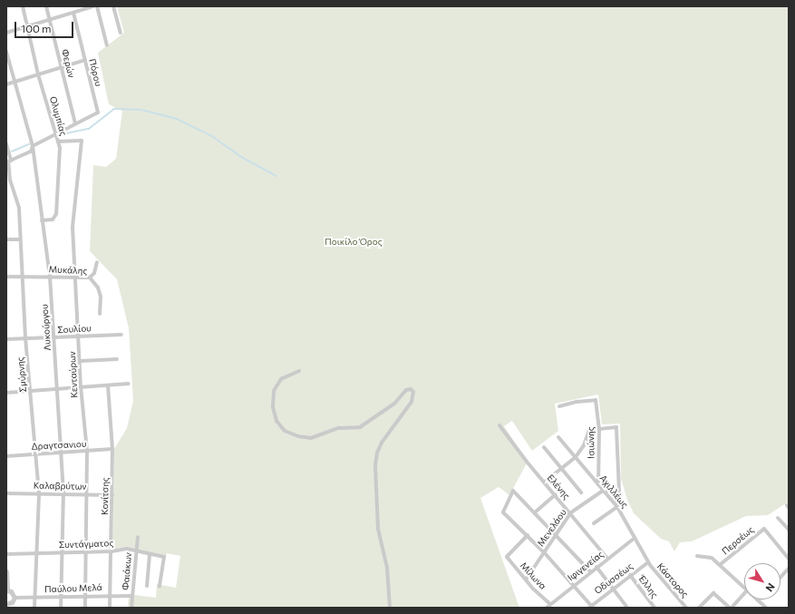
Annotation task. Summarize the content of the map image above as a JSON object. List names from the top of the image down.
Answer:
{
  "streets": {
    "street": [
      "Φερών",
      "Πόρου",
      "Ολυμπίας",
      "Μυκάλης",
      "Λυκούργου",
      "Σουλίου",
      "Σμύρνης",
      "Κενταύρων",
      "Ισιώνης",
      "Δραγτσανιου",
      "Καλαβρύτων",
      "Ελένης",
      "Αχιλλέως",
      "Κονίτσης",
      "Μενελάου",
      "Περσέως",
      "Συντάγματος",
      "Ιφιγενείας",
      "Φαιάκων",
      "Μίλωνα",
      "Οδυσσέως",
      "Κάστορος",
      "Έλλης",
      "Παύλου Μελά"
    ]
  },
  "crossings": [
    ["Φερών", "Πόρου"],
    ["Ολυμπίας", "Λυκούργου"],
    ["Ολυμπίας", "Κενταύρων"],
    ["Μυκάλης", "Λυκούργου"],
    ["Μυκάλης", "Σμύρνης"],
    ["Μυκάλης", "Κενταύρων"],
    ["Λυκούργου", "Σουλίου"],
    ["Λυκούργου", "Δραγτσανιου"],
    ["Λυκούργου", "Καλαβρύτων"],
    ["Λυκούργου", "Συντάγματος"],
    ["Λυκούργου", "Παύλου Μελά"],
    ["Σουλίου", "Σμύρνης"],
    ["Σουλίου", "Κενταύρων"],
    ["Σμύρνης", "Δραγτσανιου"],
    ["Σμύρνης", "Καλαβρύτων"],
    ["Σμύρνης", "Συντάγματος"],
    ["Σμύρνης", "Παύλου Μελά"],
    ["Κενταύρων", "Δραγτσανιου"],
    ["Κενταύρων", "Καλαβρύτων"],
    ["Κενταύρων", "Συντάγματος"],
    ["Κενταύρων", "Παύλου Μελά"],
    ["Ισιώνης", "Αχιλλέως"],
    ["Δραγτσανιου", "Κονίτσης"],
    ["Καλαβρύτων", "Κονίτσης"],
    ["Ελένης", "Μενελάου"],
    ["Ελένης", "Ιφιγενείας"],
    ["Αχιλλέως", "Μενελάου"],
    ["Αχιλλέως", "Ιφιγενείας"],
    ["Αχιλλέως", "Οδυσσέως"],
    ["Αχιλλέως", "Κάστορος"],
    ["Κονίτσης", "Συντάγματος"],
    ["Κονίτσης", "Παύλου Μελά"],
    ["Μενελάου", "Μίλωνα"],
    ["Συντάγματος", "Φαιάκων"],
    ["Ιφιγενείας", "Μίλωνα"],
    ["Φαιάκων", "Παύλου Μελά"],
    ["Οδυσσέως", "Κάστορος"],
    ["Οδυσσέως", "Έλλης"]
  ],
  "parks": ["Ποικίλο Όρος"],
  "scale_bar": "100 m",
  "north": "bottom right"
}
